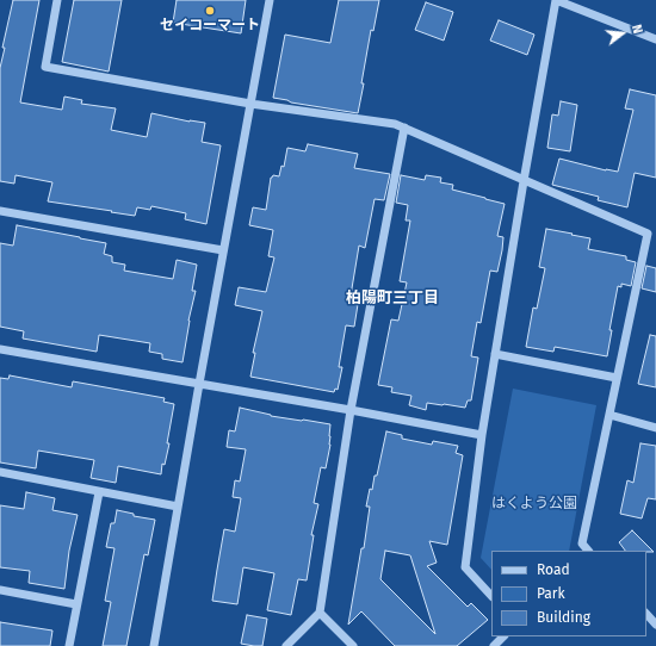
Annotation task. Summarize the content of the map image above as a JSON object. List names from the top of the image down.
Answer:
{
  "districts": ["柏陽町三丁目"],
  "parks": ["はくよう公園"],
  "places": ["セイコーマート"],
  "legend": ["Road", "Park", "Building"],
  "north": "right"
}
